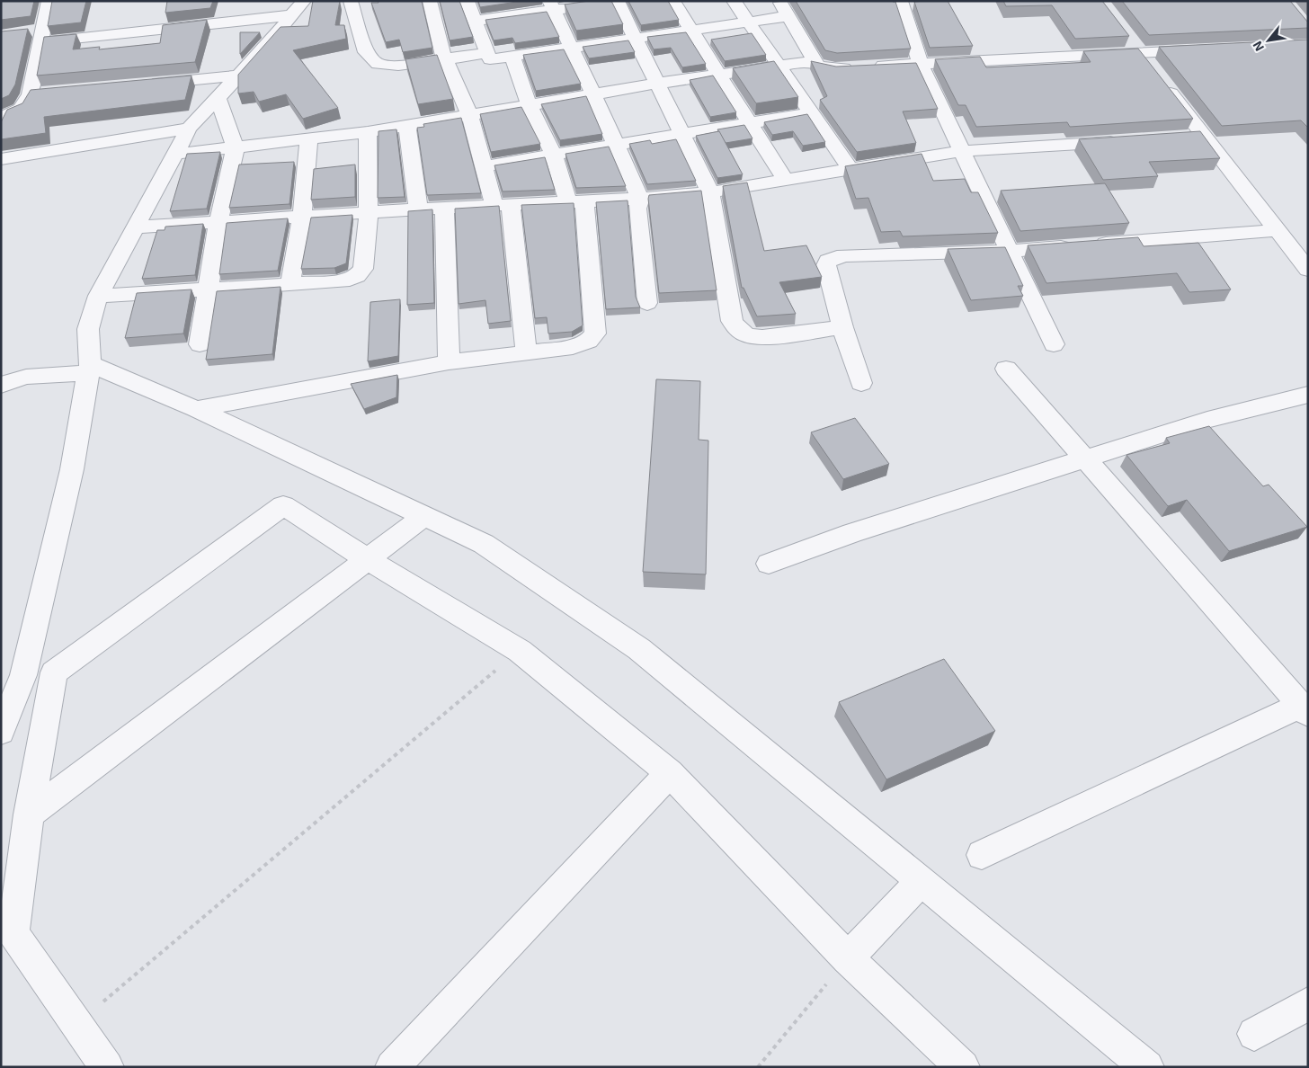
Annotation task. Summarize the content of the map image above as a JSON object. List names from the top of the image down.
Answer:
{
  "north": "bottom left"
}
